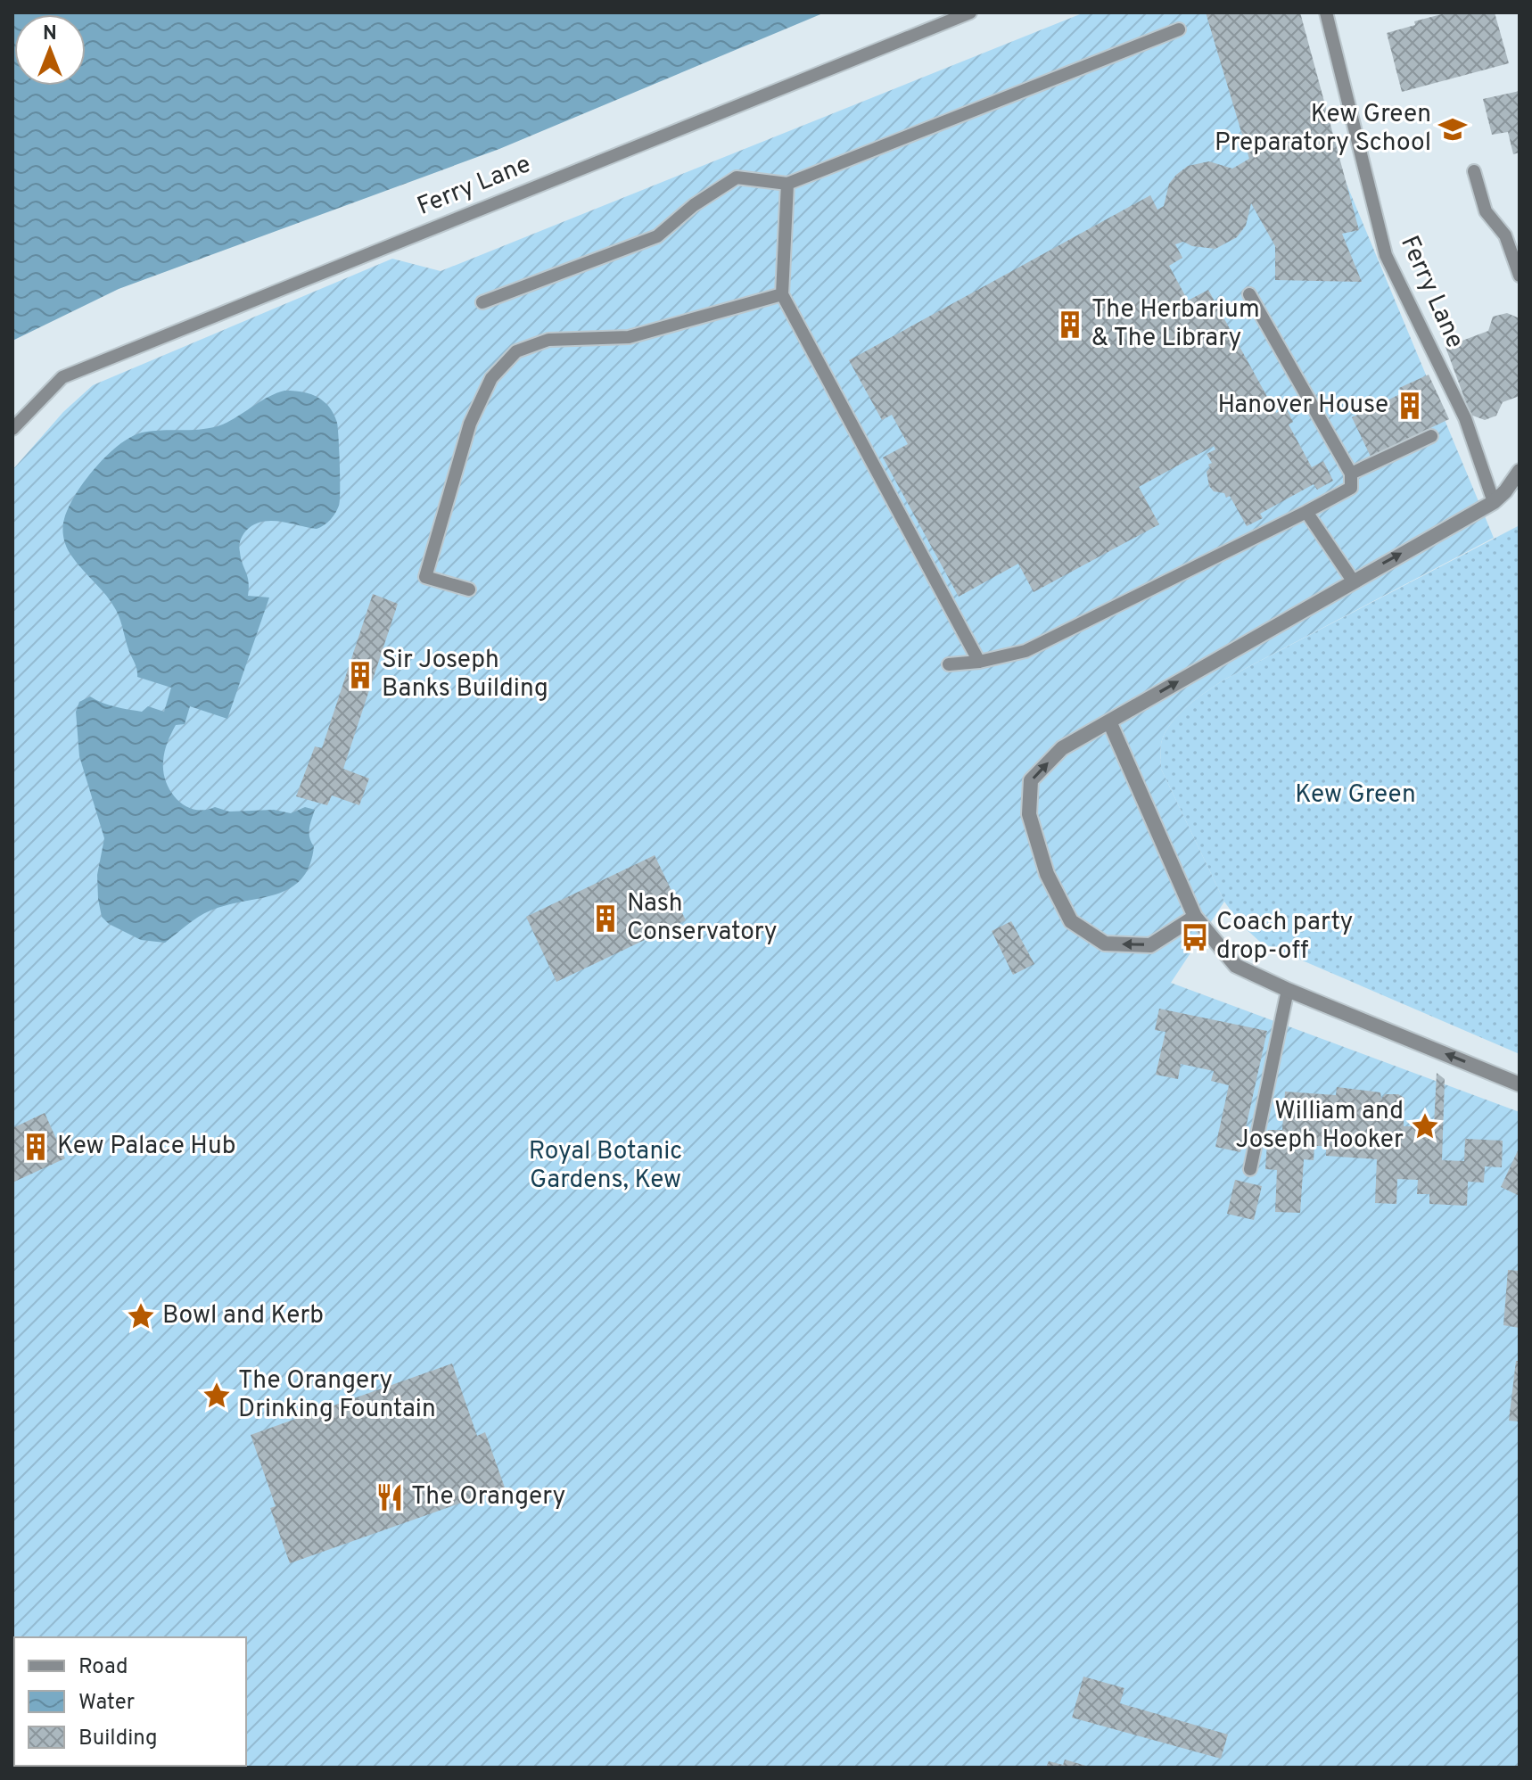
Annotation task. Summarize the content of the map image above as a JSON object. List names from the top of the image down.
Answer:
{
  "streets": {
    "lane": ["Ferry Lane"]
  },
  "parks": ["Kew Green", "Royal Botanic Gardens, Kew"],
  "places": {
    "school or university": ["Kew Green Preparatory School"],
    "building": [
      "The Herbarium & The Library",
      "Hanover House",
      "Sir Joseph Banks Building",
      "Nash Conservatory",
      "Kew Palace Hub"
    ],
    "bus stop": ["Coach party drop-off"],
    "place": ["William and Joseph Hooker", "Bowl and Kerb", "The Orangery Drinking Fountain"],
    "restaurant": ["The Orangery"]
  },
  "legend": ["Road", "Water", "Building"],
  "north": "top"
}
